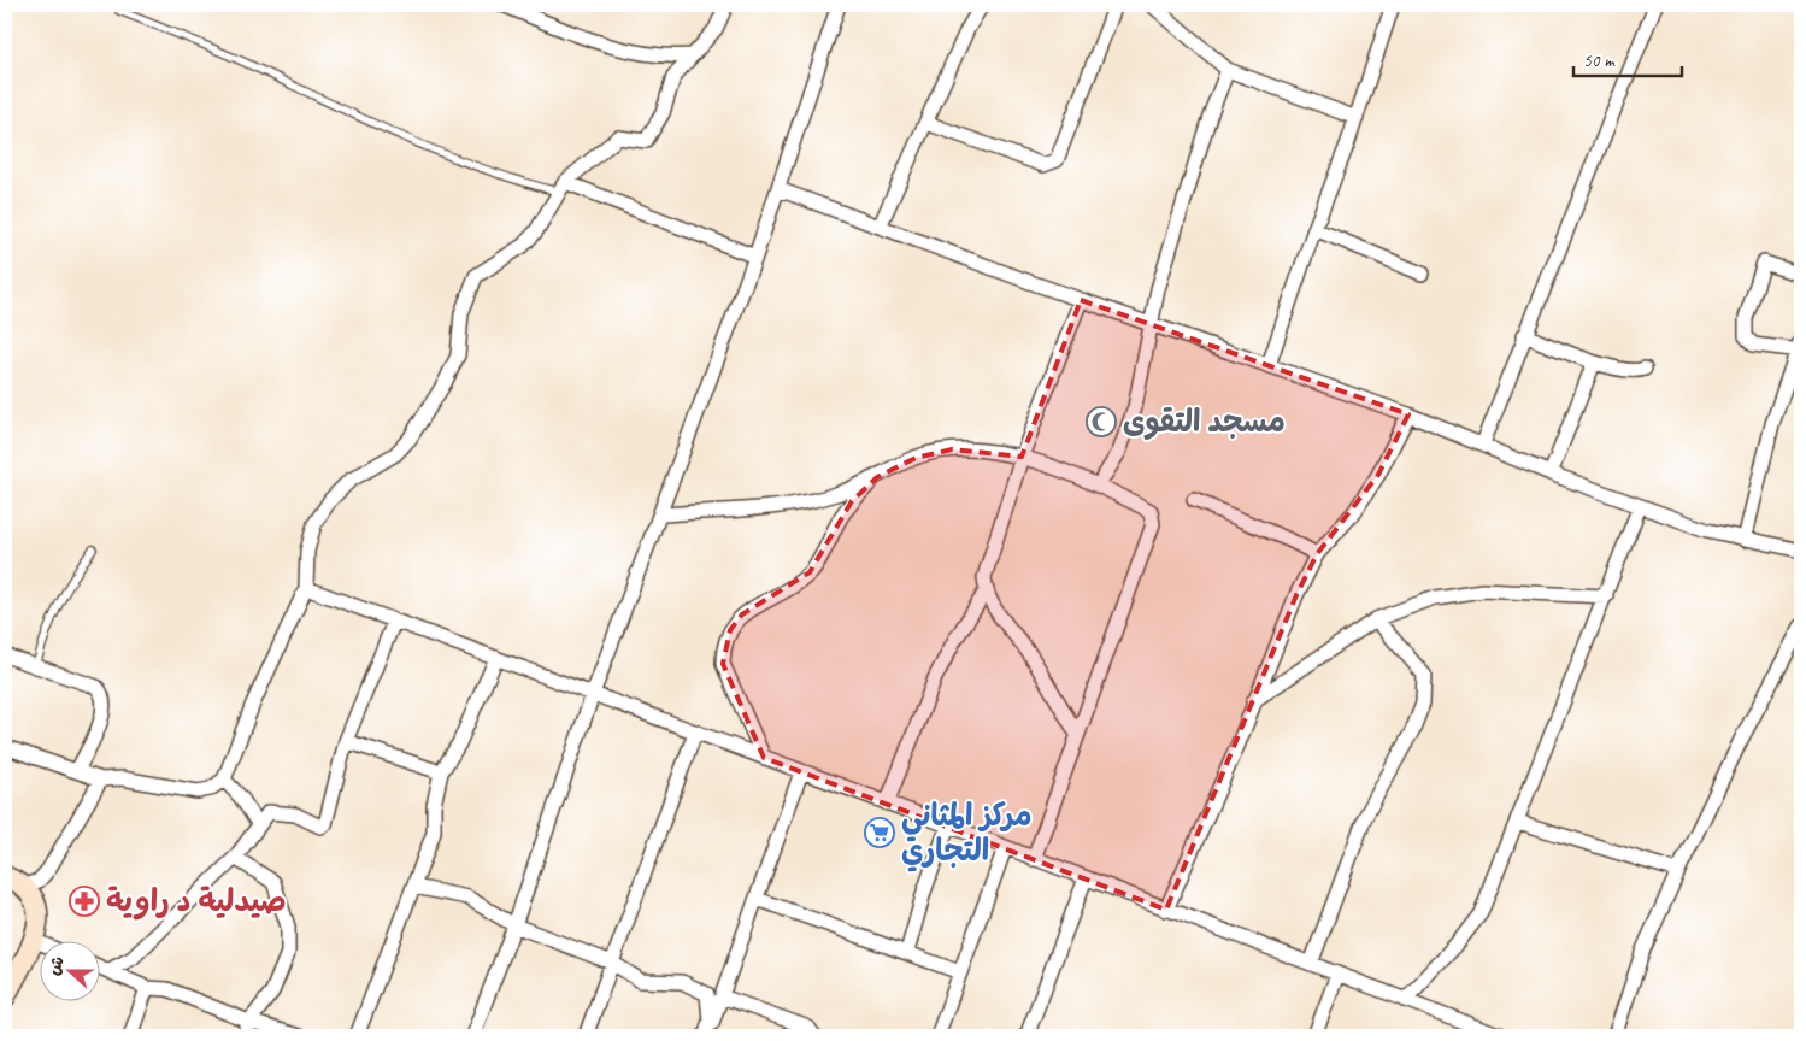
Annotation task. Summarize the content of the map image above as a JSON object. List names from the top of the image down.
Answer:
{
  "places": {
    "mosque": ["مسجد التقوى"],
    "supermarket": ["مركز المثاني التجاري"],
    "pharmacy": ["صيدلية د راوية"]
  },
  "scale_bar": "50 m",
  "north": "left"
}
